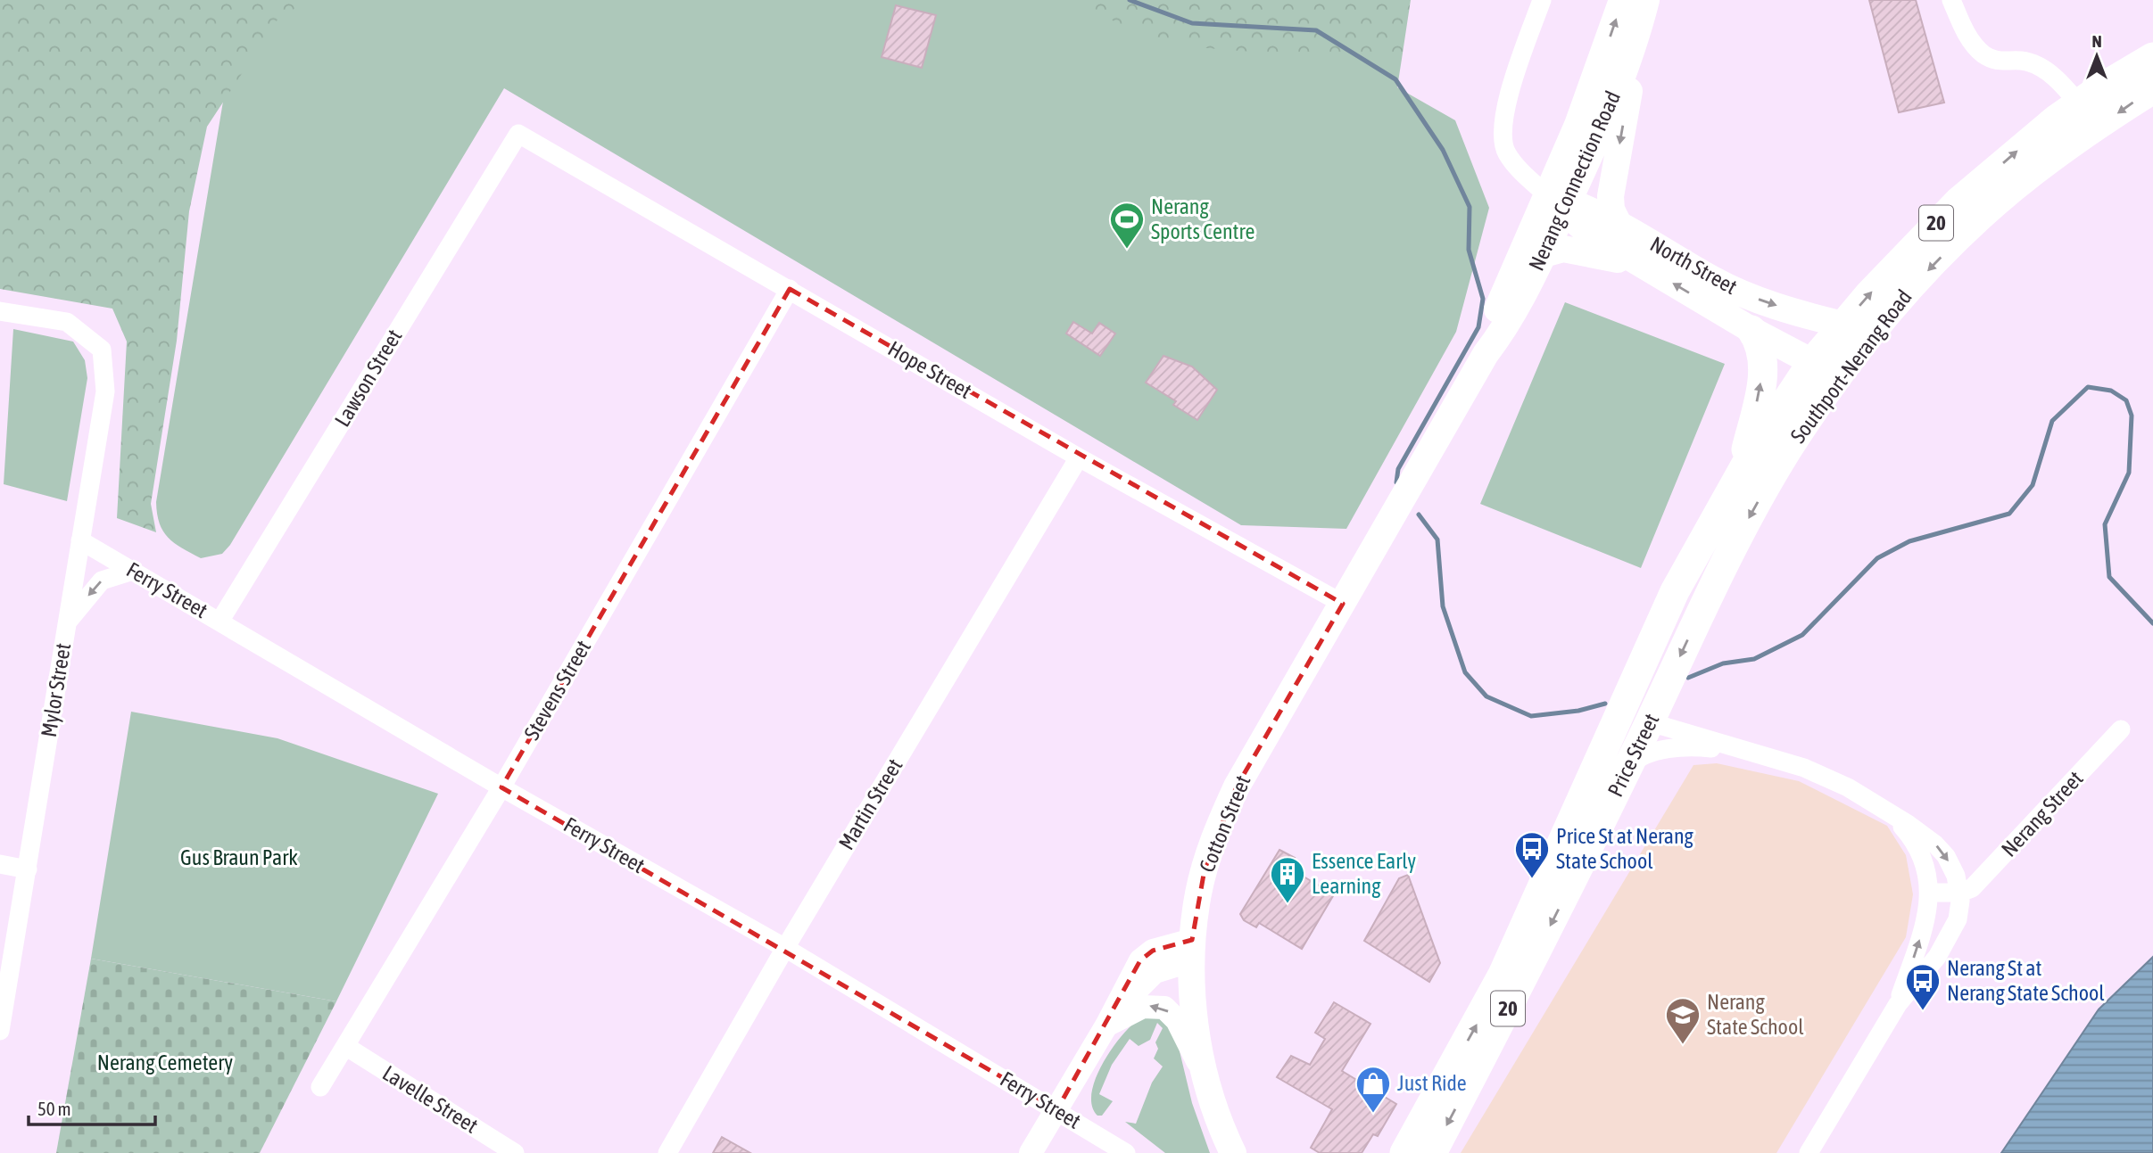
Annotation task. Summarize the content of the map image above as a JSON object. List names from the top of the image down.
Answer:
{
  "streets": {
    "main road": [
      "Nerang Connection Road",
      "20",
      "North Street",
      "Southport-Nerang Road",
      "Price Street",
      "Cotton Street"
    ],
    "street": [
      "Hope Street",
      "Lawson Street",
      "Ferry Street",
      "Mylor Street",
      "Stevens Street",
      "Martin Street",
      "Nerang Street",
      "Lavelle Street"
    ]
  },
  "crossings": [
    ["Nerang Connection Road", "North Street"],
    ["Nerang Connection Road", "Hope Street"],
    ["Nerang Connection Road", "Cotton Street"],
    ["North Street", "Southport-Nerang Road"],
    ["Southport-Nerang Road", "Price Street"],
    ["Hope Street", "Lawson Street"],
    ["Hope Street", "Stevens Street"],
    ["Hope Street", "Martin Street"],
    ["Hope Street", "Cotton Street"],
    ["Lawson Street", "Ferry Street"],
    ["Ferry Street", "Mylor Street"],
    ["Ferry Street", "Stevens Street"],
    ["Ferry Street", "Martin Street"],
    ["Stevens Street", "Lavelle Street"]
  ],
  "parks": ["Gus Braun Park", "Nerang Cemetery"],
  "places": {
    "sports": ["Nerang Sports Centre"],
    "bus stop": ["Price St at Nerang State School", "Nerang St at Nerang State School"],
    "building": ["Essence Early Learning"],
    "school or university": ["Nerang State School"],
    "shop": ["Just Ride"]
  },
  "scale_bar": "50 m",
  "north": "top"
}
